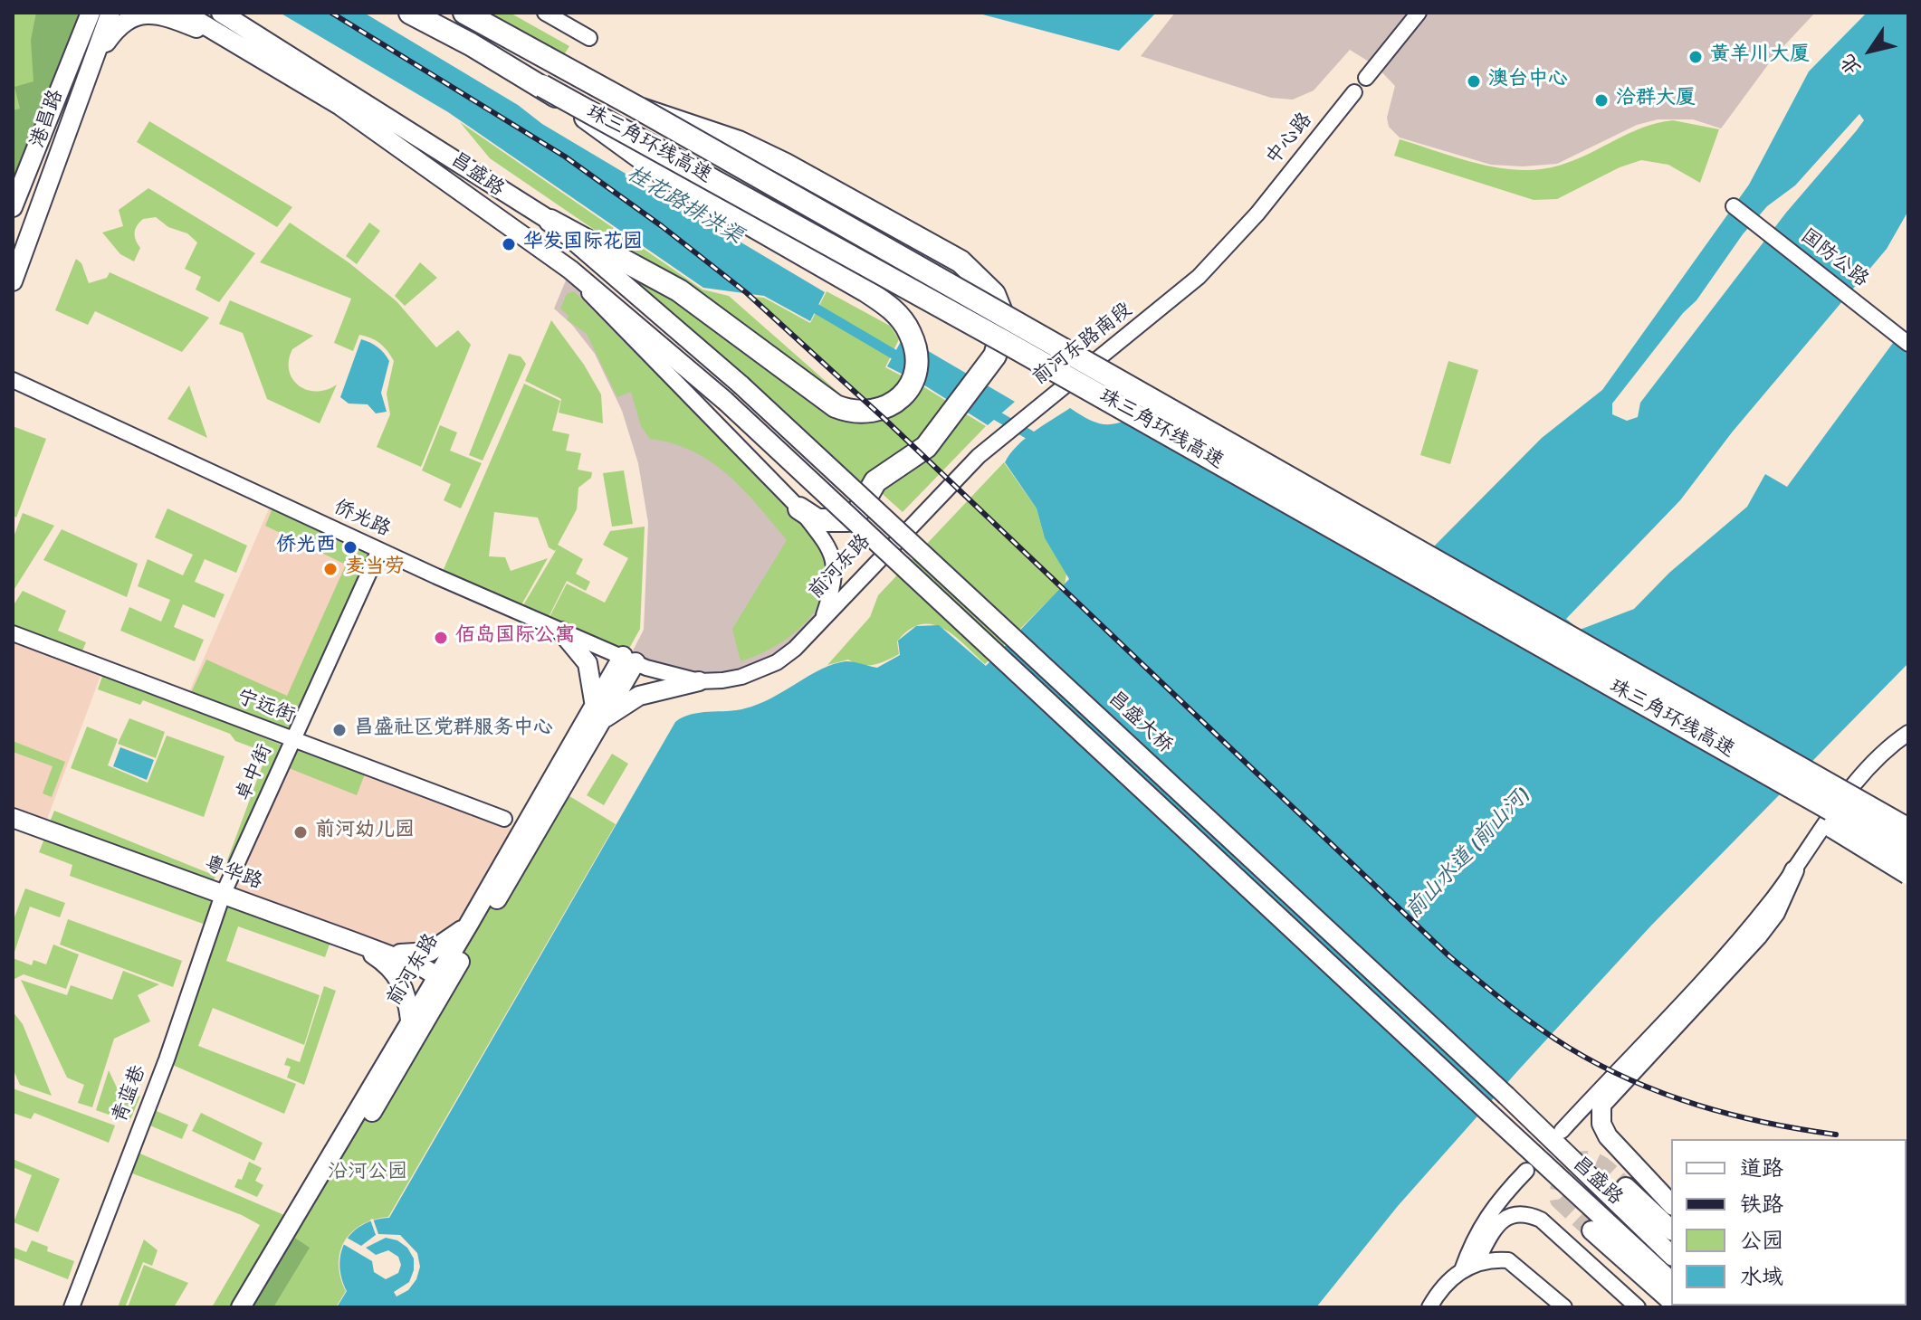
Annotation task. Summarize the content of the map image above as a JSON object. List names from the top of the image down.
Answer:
{
  "streets": {
    "highway": ["珠三角环线高速"],
    "main road": [
      "港昌路",
      "昌盛路",
      "前河东路",
      "昌盛大桥",
      "粤华路"
    ],
    "street": [
      "中心路",
      "国防公路",
      "前河东路南段",
      "侨光路",
      "宁远街",
      "卓中街",
      "青蓝巷"
    ]
  },
  "crossings": [
    ["中心路", "前河东路南段"],
    ["昌盛路", "昌盛大桥"],
    ["前河东路南段", "前河东路"],
    ["侨光路", "前河东路"],
    ["侨光路", "卓中街"],
    ["前河东路", "粤华路"],
    ["宁远街", "卓中街"],
    ["卓中街", "粤华路"],
    ["卓中街", "青蓝巷"],
    ["粤华路", "青蓝巷"]
  ],
  "water": ["桂花路排洪渠", "前山水道 (前山河)"],
  "parks": ["沿河公园"],
  "places": [
    "黄羊川大厦",
    "澳台中心",
    "洽群大厦",
    "华发国际花园",
    "侨光西",
    "麦当劳",
    "佰岛国际公寓",
    "昌盛社区党群服务中心",
    "前河幼儿园"
  ],
  "legend": [
    "道路",
    "铁路",
    "公园",
    "水域"
  ],
  "north": "bottom left"
}
